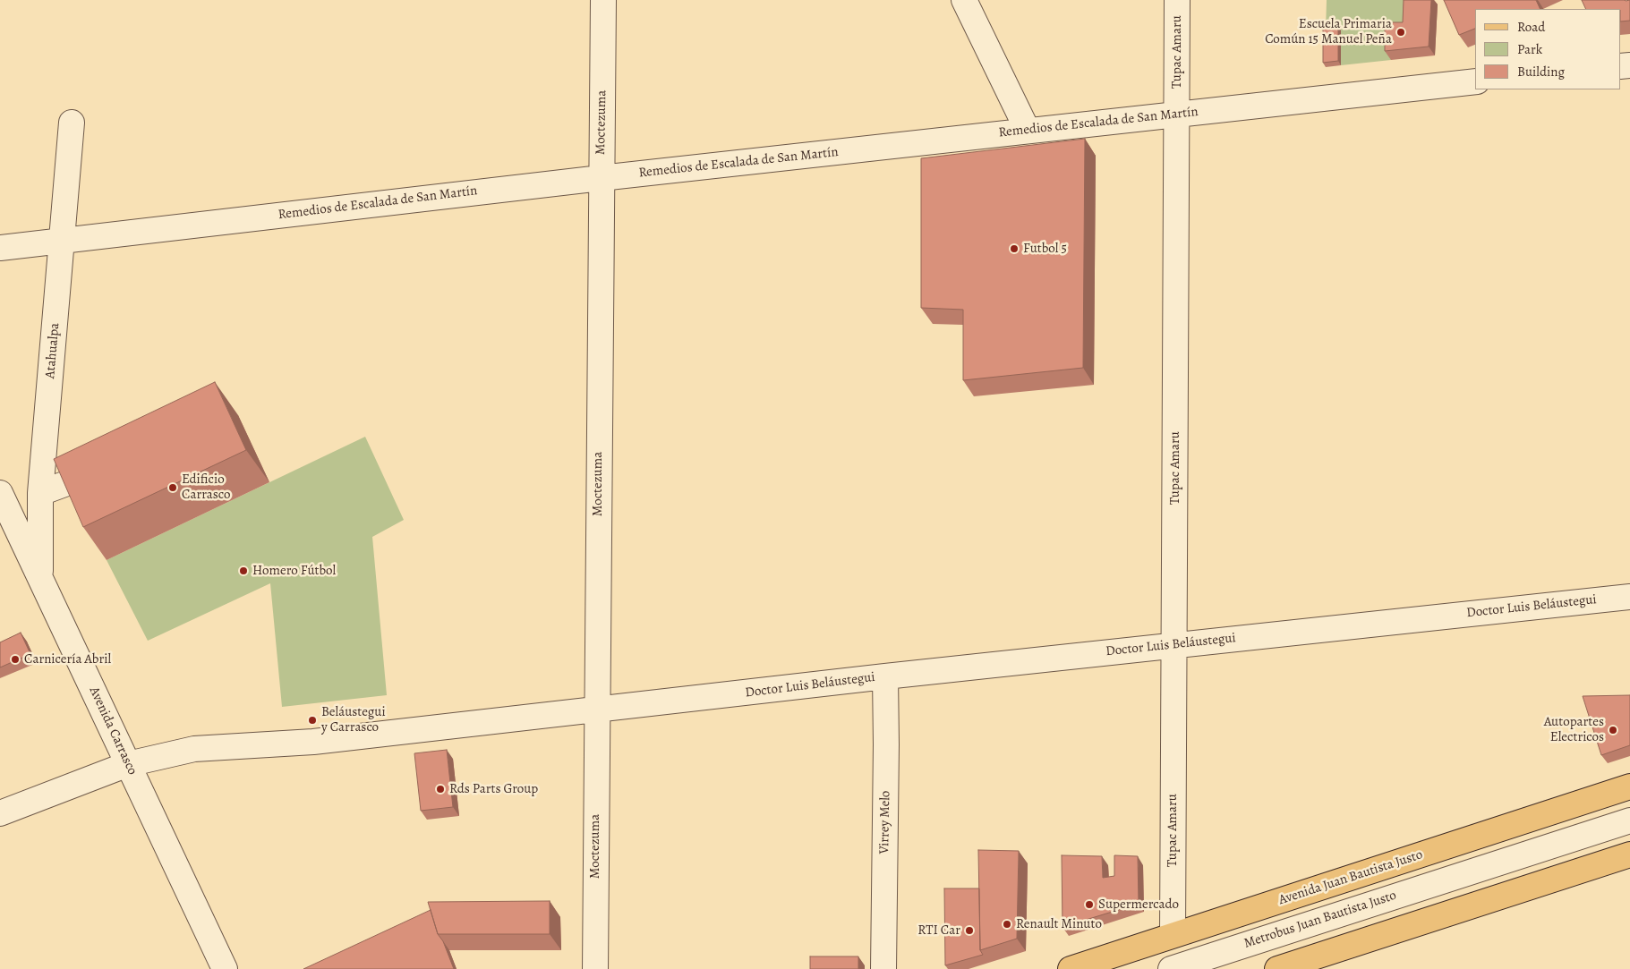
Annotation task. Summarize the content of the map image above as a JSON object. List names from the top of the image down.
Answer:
{
  "streets": {
    "main road": ["Avenida Juan Bautista Justo"],
    "street": [
      "Tupac Amaru",
      "Moctezuma",
      "Remedios de Escalada de San Martín",
      "Atahualpa",
      "Doctor Luis Beláustegui",
      "Avenida Carrasco",
      "Virrey Melo",
      "Metrobus Juan Bautista Justo"
    ]
  },
  "crossings": [
    ["Tupac Amaru", "Remedios de Escalada de San Martín"],
    ["Tupac Amaru", "Doctor Luis Beláustegui"],
    ["Tupac Amaru", "Avenida Juan Bautista Justo"],
    ["Moctezuma", "Remedios de Escalada de San Martín"],
    ["Moctezuma", "Doctor Luis Beláustegui"],
    ["Remedios de Escalada de San Martín", "Atahualpa"],
    ["Atahualpa", "Avenida Carrasco"],
    ["Doctor Luis Beláustegui", "Avenida Carrasco"],
    ["Doctor Luis Beláustegui", "Virrey Melo"]
  ],
  "places": [
    "Escuela Primaria Común 15 Manuel Peña",
    "Futbol 5",
    "Edificio Carrasco",
    "Homero Fútbol",
    "Carnicería Abril",
    "Beláustegui y Carrasco",
    "Autopartes Electricos",
    "Rds Parts Group",
    "Supermercado",
    "Renault Minuto",
    "RTI Car"
  ],
  "legend": ["Road", "Park", "Building"]
}
